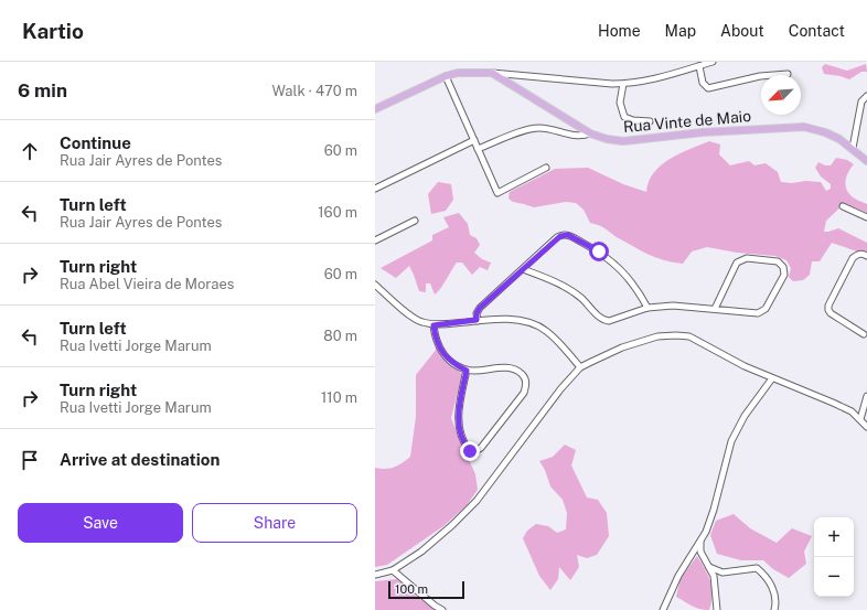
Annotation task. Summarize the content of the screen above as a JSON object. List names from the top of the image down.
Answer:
{
  "streets": {
    "main road": ["Rua Vinte de Maio"]
  },
  "scale_bar": "100 m",
  "north": "bottom left",
  "page": {
    "header": "Kartio",
    "nav": [
      "Home",
      "Map",
      "About",
      "Contact"
    ],
    "heading": ["6 min", "Walk · 470 m"],
    "list": [
      ["Continue", "Rua Jair Ayres de Pontes", "60 m"],
      ["Turn left", "Rua Jair Ayres de Pontes", "160 m"],
      ["Turn right", "Rua Abel Vieira de Moraes", "60 m"],
      ["Turn left", "Rua Ivetti Jorge Marum", "80 m"],
      ["Turn right", "Rua Ivetti Jorge Marum", "110 m"],
      "Arrive at destination"
    ],
    "buttons": ["Save", "Share"],
    "map_buttons": ["+", "−"],
    "scale": "100 m"
  }
}
